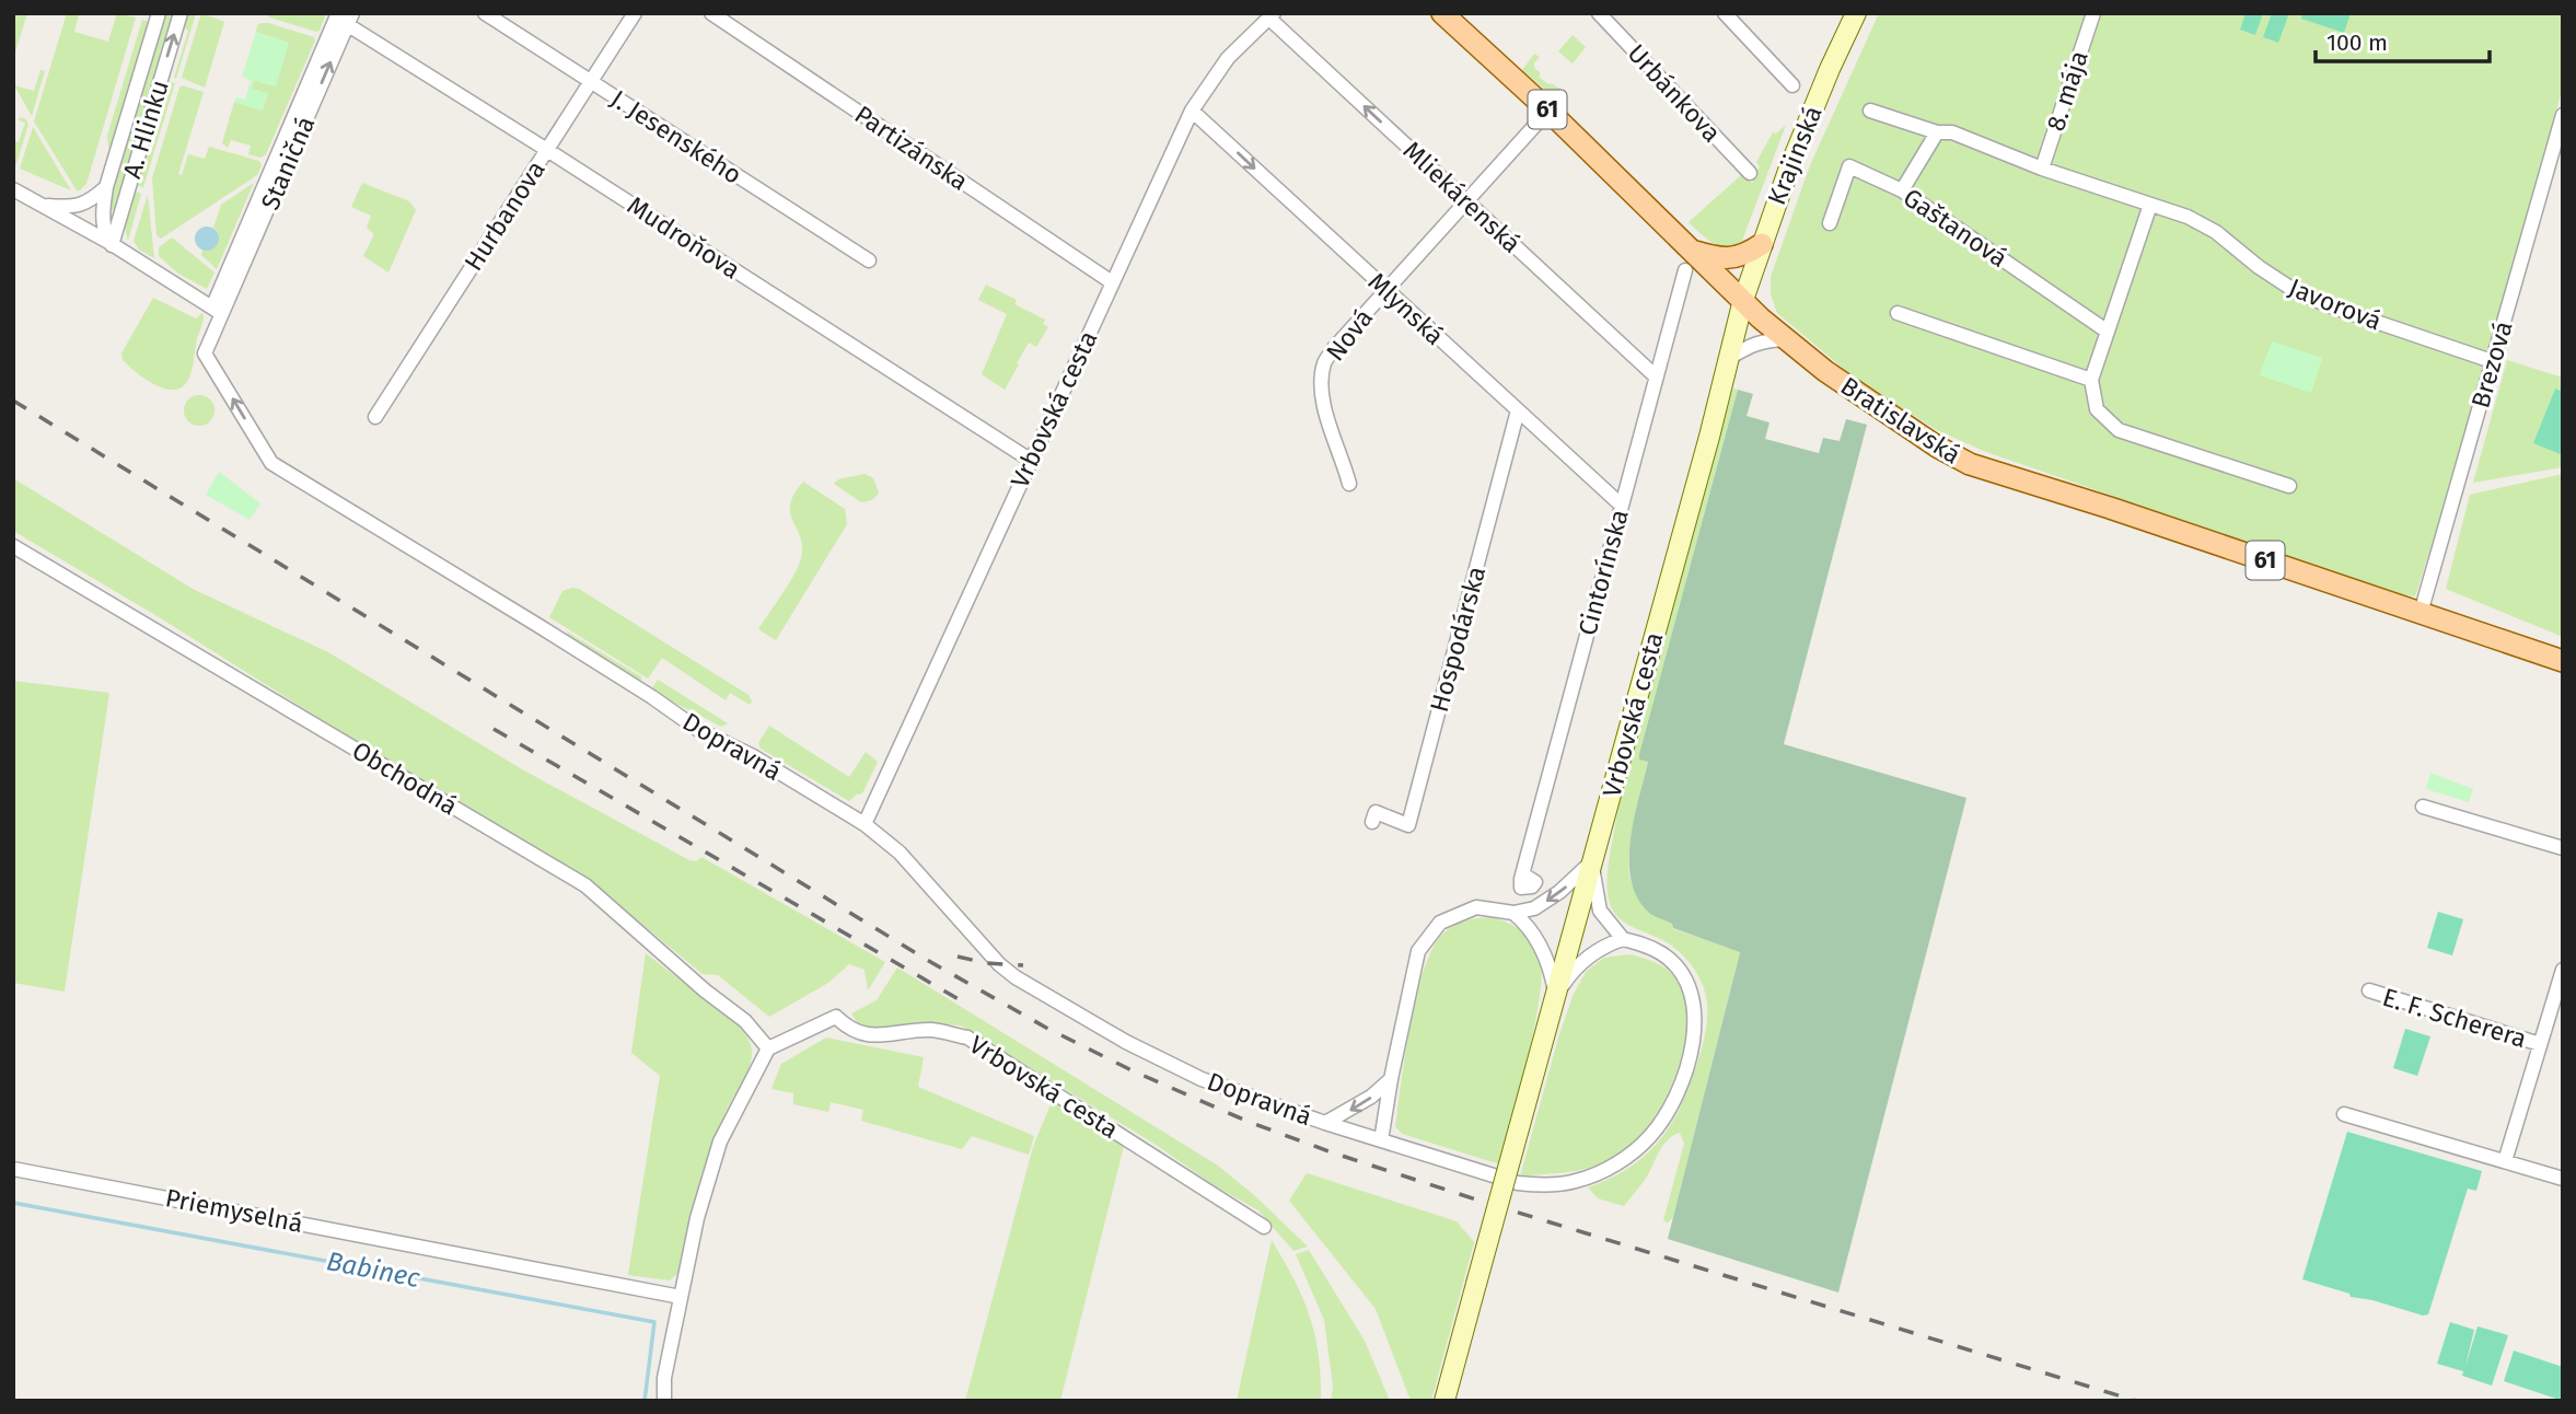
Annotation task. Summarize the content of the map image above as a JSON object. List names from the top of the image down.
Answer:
{
  "streets": {
    "main road": [
      "61",
      "Krajinská",
      "Vrbovská cesta",
      "Bratislavská"
    ],
    "street": [
      "8. mája",
      "Urbánkova",
      "A. Hlinku",
      "J. Jesenského",
      "Partizánska",
      "Staničná",
      "Mliekárenská",
      "Hurbanova",
      "Gaštanová",
      "Mudroňova",
      "Javorová",
      "Mlynská",
      "Nová",
      "Brezová",
      "Cintorínska",
      "Hospodárska",
      "Dopravná",
      "Obchodná",
      "E. F. Scherera",
      "Priemyselná"
    ]
  },
  "crossings": [
    ["8. mája", "Javorová"],
    ["A. Hlinku", "Staničná"],
    ["A. Hlinku", "Dopravná"],
    ["J. Jesenského", "Hurbanova"],
    ["Partizánska", "Vrbovská cesta"],
    ["Krajinská", "Vrbovská cesta"],
    ["Krajinská", "Bratislavská"],
    ["Staničná", "Mudroňova"],
    ["Staničná", "Dopravná"],
    ["Mliekárenská", "Nová"],
    ["Mliekárenská", "Vrbovská cesta"],
    ["Mliekárenská", "Cintorínska"],
    ["Hurbanova", "Mudroňova"],
    ["Mudroňova", "Vrbovská cesta"],
    ["Javorová", "Brezová"],
    ["Mlynská", "Nová"],
    ["Mlynská", "Vrbovská cesta"],
    ["Mlynská", "Cintorínska"],
    ["Mlynská", "Hospodárska"],
    ["Nová", "Bratislavská"],
    ["Brezová", "Bratislavská"],
    ["Vrbovská cesta", "Bratislavská"],
    ["Vrbovská cesta", "Dopravná"],
    ["Vrbovská cesta", "Obchodná"],
    ["Bratislavská", "Cintorínska"]
  ],
  "one_way": ["Mliekárenská", "Mlynská", "Dopravná"],
  "water": ["Babinec"],
  "scale_bar": "100 m"
}
